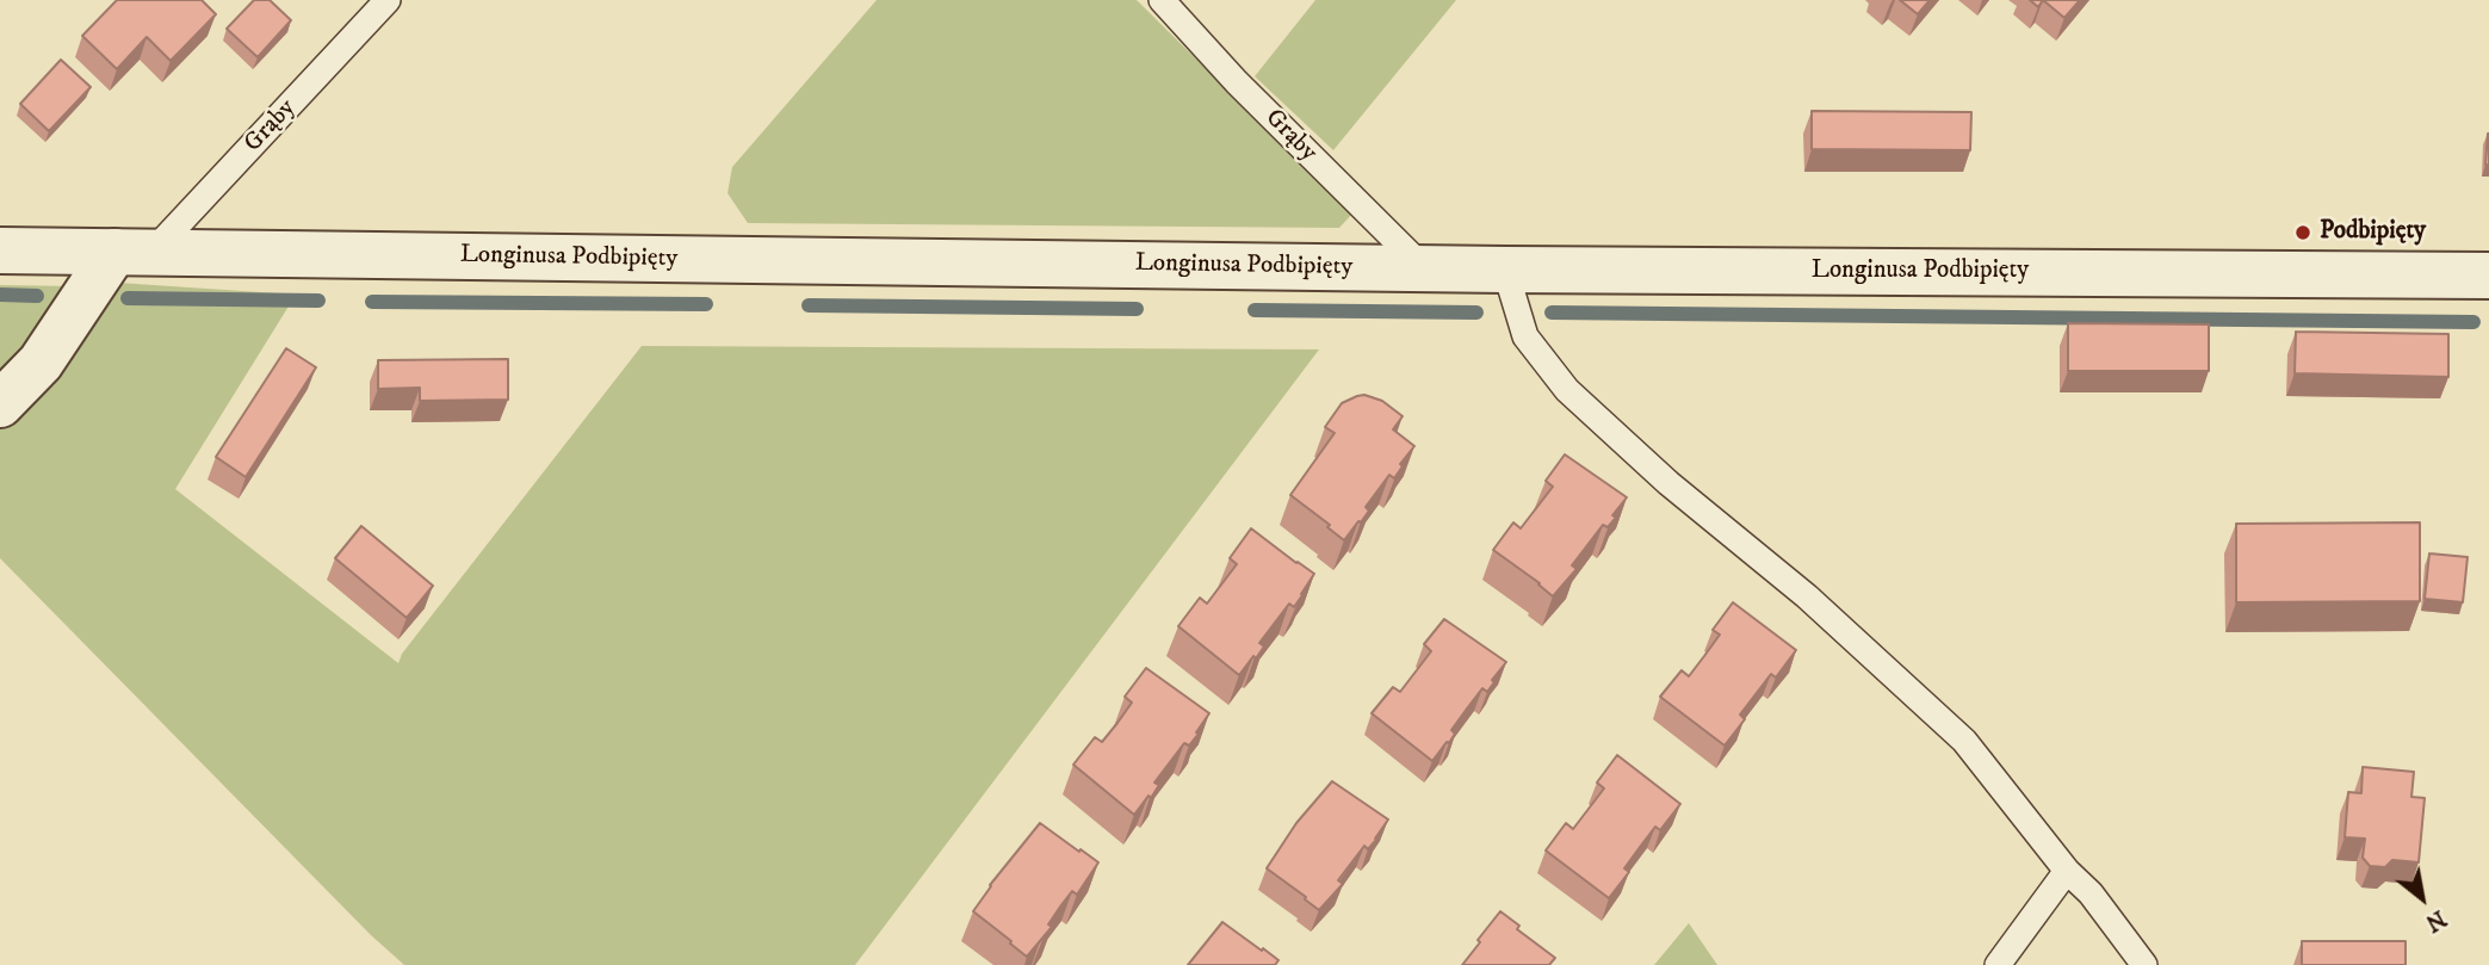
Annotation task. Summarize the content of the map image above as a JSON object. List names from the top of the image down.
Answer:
{
  "streets": {
    "street": ["Grąby", "Longinusa Podbipięty"]
  },
  "crossings": [
    ["Grąby", "Longinusa Podbipięty"]
  ],
  "places": ["Podbipięty"],
  "north": "bottom right"
}
